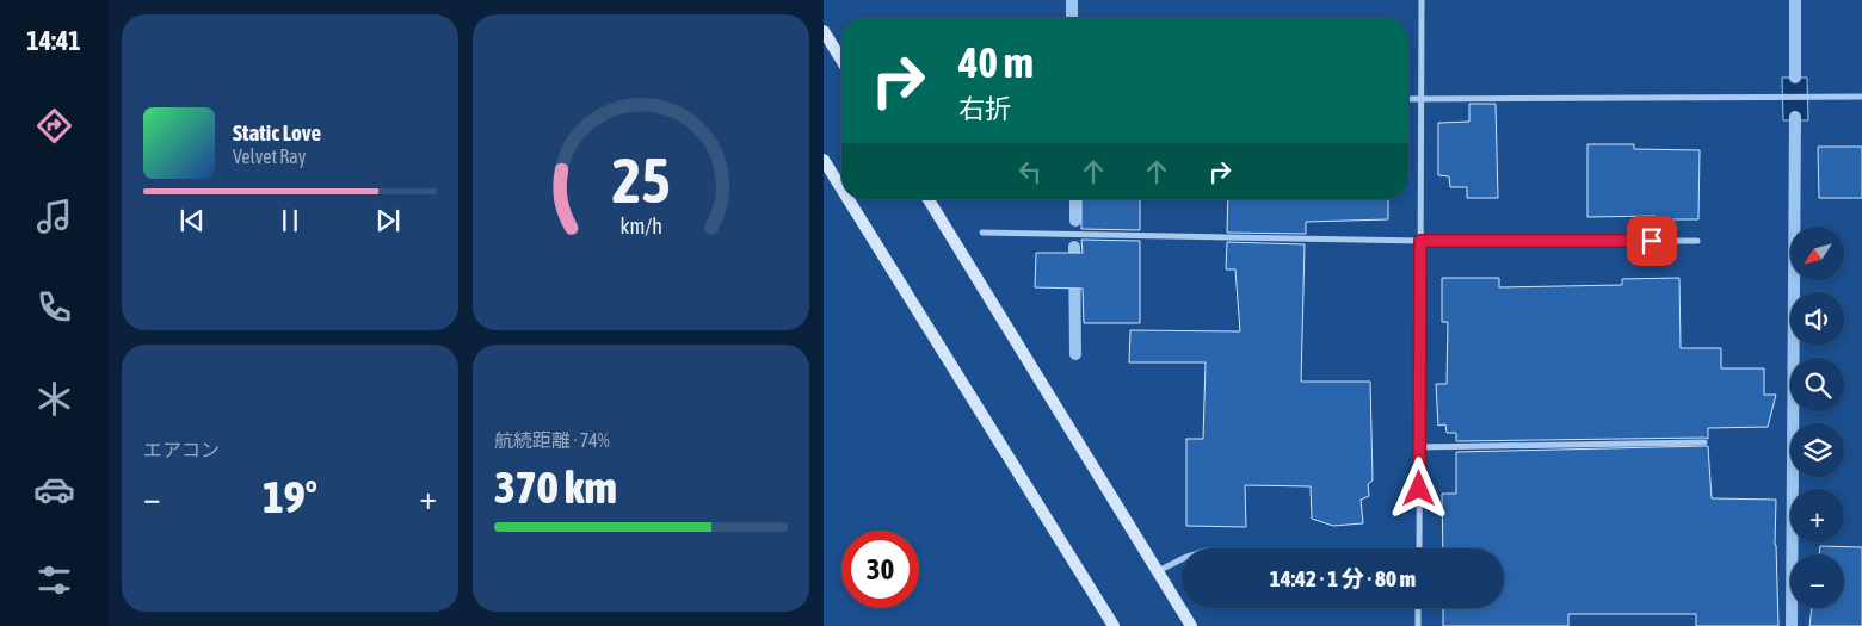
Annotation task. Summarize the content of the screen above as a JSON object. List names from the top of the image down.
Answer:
{
  "north": "bottom left",
  "page": {
    "tabs": "14:41",
    "turn": ["40 m", "右折"],
    "song": ["Static Love", "Velvet Ray"],
    "map_buttons": ["+", "−"],
    "tile": [
      "エアコン",
      ["航続距離 · 74%", "370 km"]
    ],
    "heat": ["−", "19°", "+"],
    "limit": "30",
    "trip": "14:42 · 1 分 · 80 m",
    "gauge": ["25", "km/h"]
  }
}
